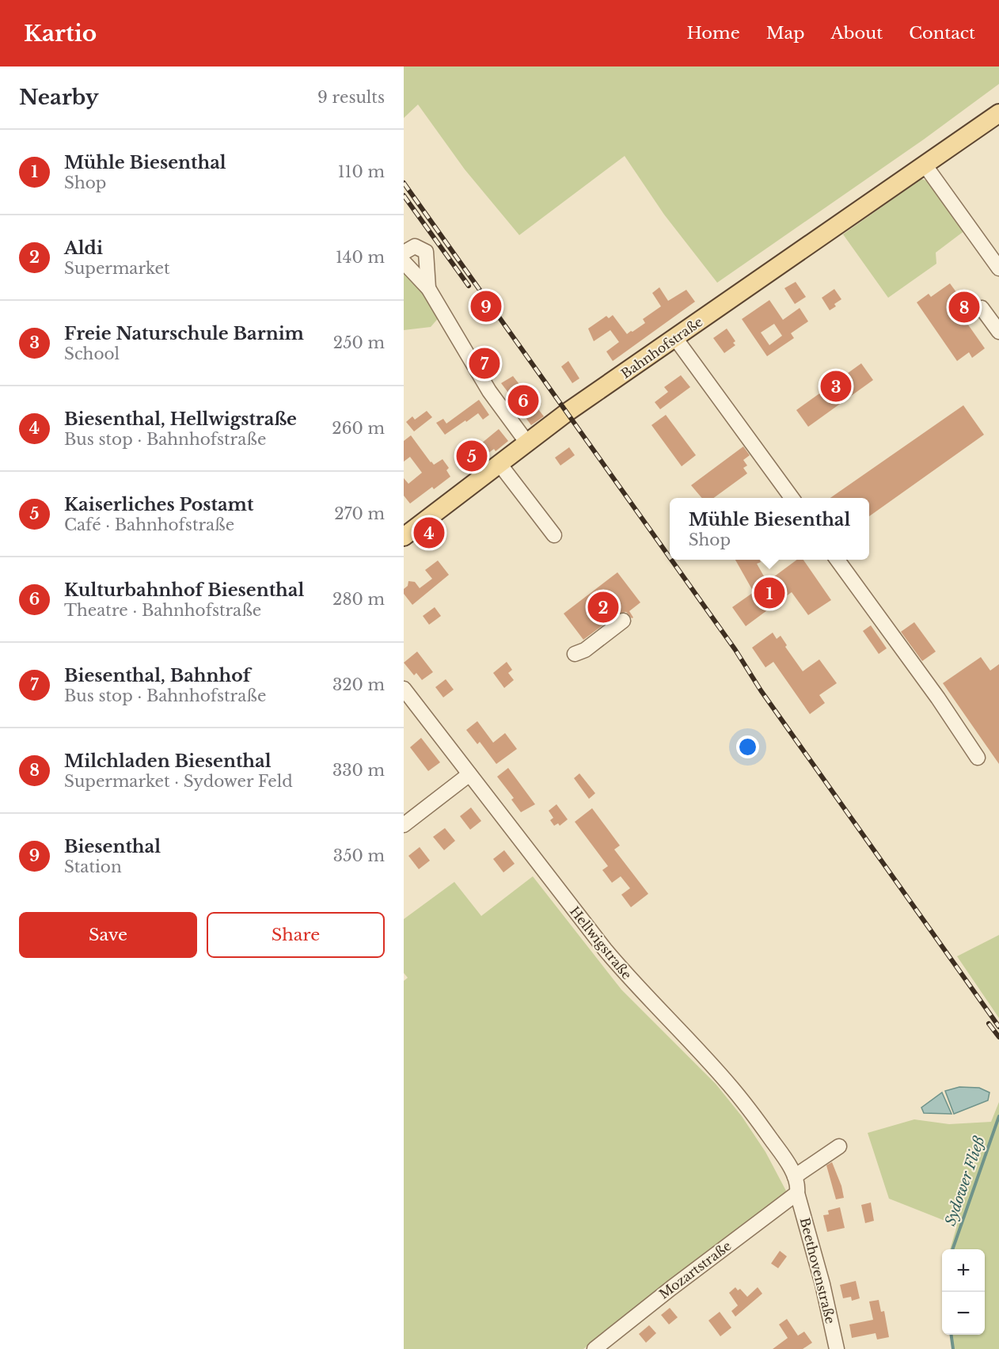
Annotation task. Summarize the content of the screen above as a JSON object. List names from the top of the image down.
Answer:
{
  "streets": {
    "main road": ["Bahnhofstraße"],
    "street": ["Hellwigstraße", "Mozartstraße", "Beethovenstraße"]
  },
  "crossings": [
    ["Hellwigstraße", "Mozartstraße"],
    ["Hellwigstraße", "Beethovenstraße"],
    ["Mozartstraße", "Beethovenstraße"]
  ],
  "water": ["Sydower Fließ"],
  "page": {
    "header": "Kartio",
    "nav": [
      "Home",
      "Map",
      "About",
      "Contact"
    ],
    "heading": ["Nearby", "9 results"],
    "list": [
      {
        "mark": "1",
        "name": "Mühle Biesenthal",
        "note": "Shop",
        "value": "110 m"
      },
      {
        "mark": "2",
        "name": "Aldi",
        "note": "Supermarket",
        "value": "140 m"
      },
      {
        "mark": "3",
        "name": "Freie Naturschule Barnim",
        "note": "School",
        "value": "250 m"
      },
      {
        "mark": "4",
        "name": "Biesenthal, Hellwigstraße",
        "note": "Bus stop · Bahnhofstraße",
        "value": "260 m"
      },
      {
        "mark": "5",
        "name": "Kaiserliches Postamt",
        "note": "Café · Bahnhofstraße",
        "value": "270 m"
      },
      {
        "mark": "6",
        "name": "Kulturbahnhof Biesenthal",
        "note": "Theatre · Bahnhofstraße",
        "value": "280 m"
      },
      {
        "mark": "7",
        "name": "Biesenthal, Bahnhof",
        "note": "Bus stop · Bahnhofstraße",
        "value": "320 m"
      },
      {
        "mark": "8",
        "name": "Milchladen Biesenthal",
        "note": "Supermarket · Sydower Feld",
        "value": "330 m"
      },
      {
        "mark": "9",
        "name": "Biesenthal",
        "note": "Station",
        "value": "350 m"
      }
    ],
    "pins": [
      "9",
      "8",
      "7",
      "3",
      "6",
      "5",
      "4",
      "1",
      "2"
    ],
    "popup": ["Mühle Biesenthal", "Shop"],
    "buttons": ["Save", "Share"],
    "map_buttons": ["+", "−"]
  }
}
